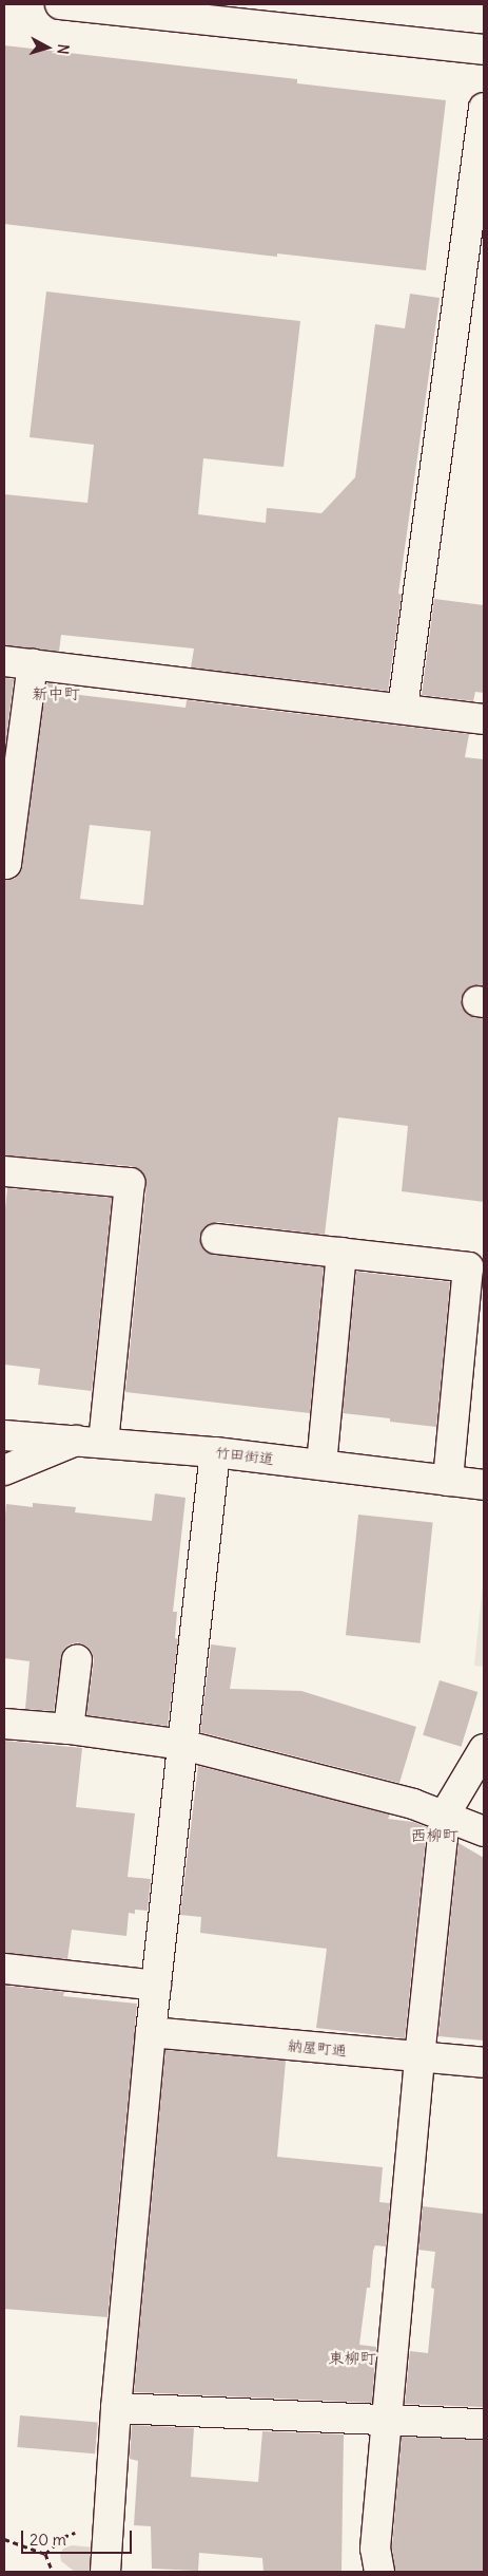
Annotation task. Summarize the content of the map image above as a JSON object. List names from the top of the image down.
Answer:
{
  "streets": {
    "street": ["竹田街道", "納屋町通"]
  },
  "districts": ["新中町", "西柳町", "東柳町"],
  "scale_bar": "20 m",
  "north": "right"
}
